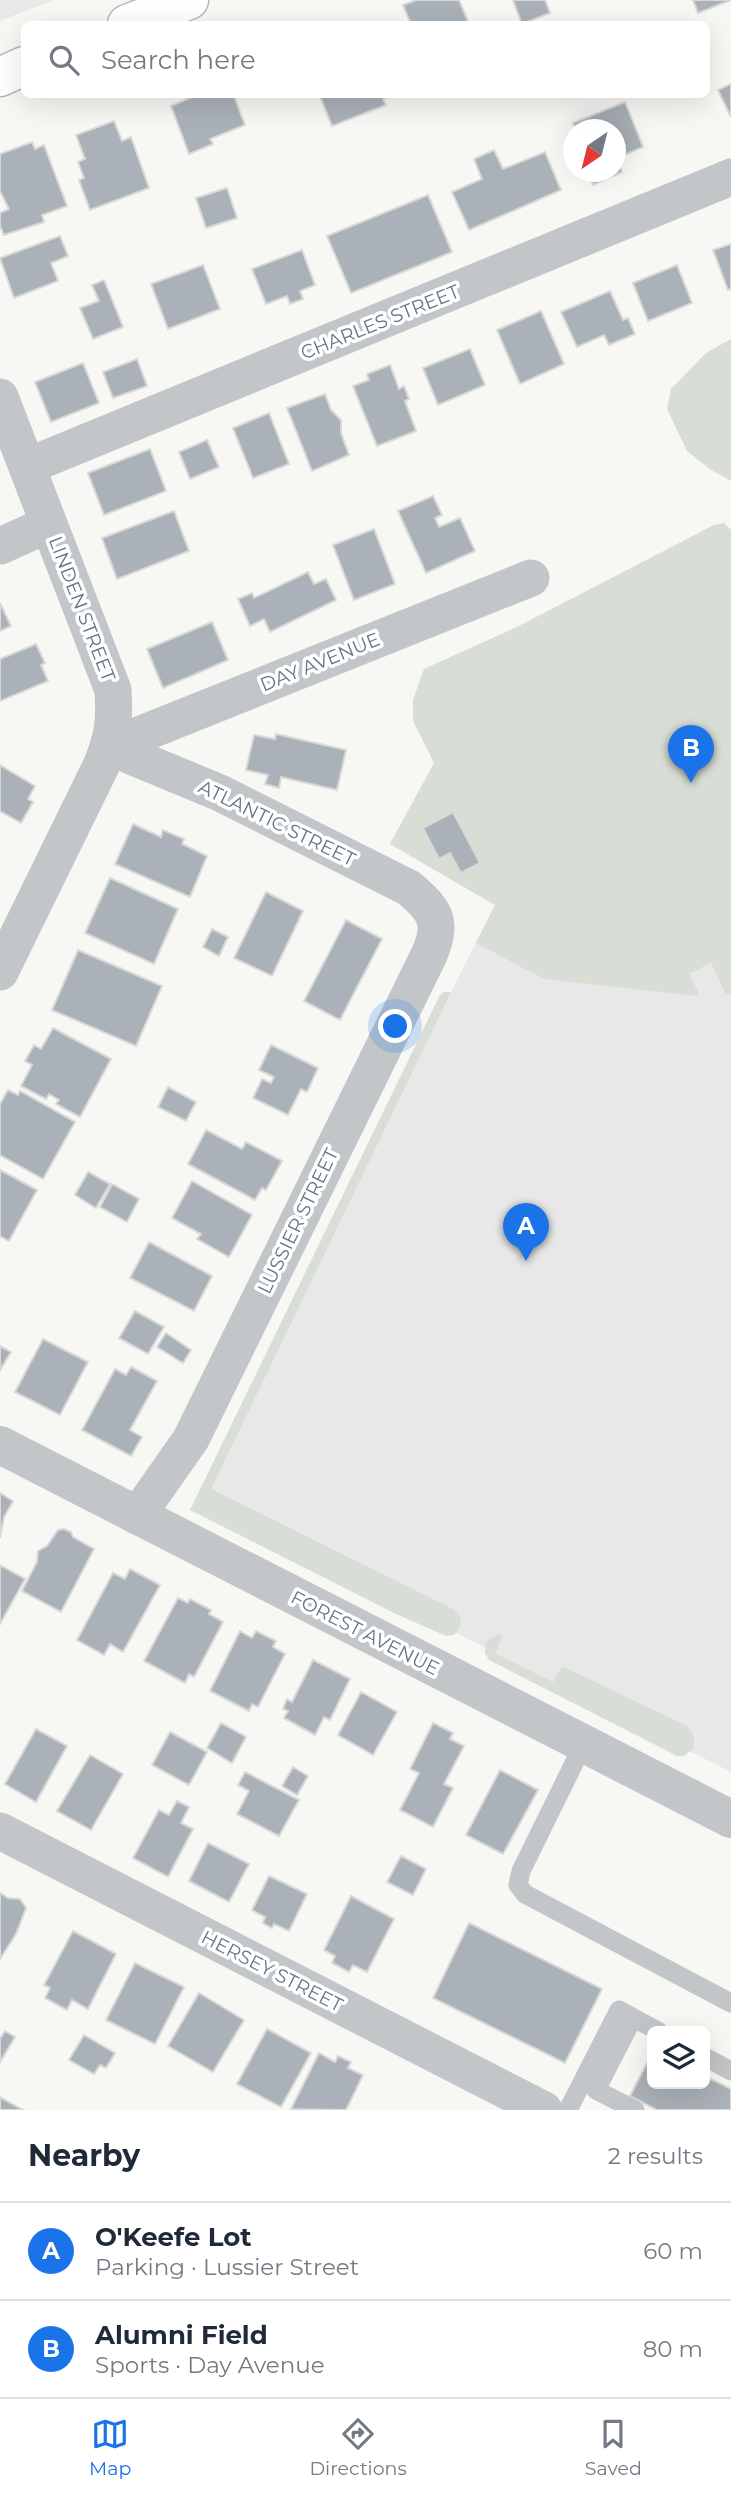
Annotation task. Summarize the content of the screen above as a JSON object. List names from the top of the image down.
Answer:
{
  "streets": {
    "street": [
      "CHARLES STREET",
      "LINDEN STREET",
      "DAY AVENUE",
      "ATLANTIC STREET",
      "LUSSIER STREET",
      "FOREST AVENUE",
      "HERSEY STREET"
    ]
  },
  "crossings": [
    ["CHARLES STREET", "LINDEN STREET"],
    ["LINDEN STREET", "DAY AVENUE"],
    ["LINDEN STREET", "ATLANTIC STREET"],
    ["DAY AVENUE", "ATLANTIC STREET"],
    ["ATLANTIC STREET", "LUSSIER STREET"],
    ["LUSSIER STREET", "FOREST AVENUE"]
  ],
  "north": "bottom left",
  "page": {
    "search": "Search here",
    "pins": ["B", "A"],
    "heading": ["Nearby", "2 results"],
    "list": [
      {
        "mark": "A",
        "name": "O'Keefe Lot",
        "note": "Parking · Lussier Street",
        "value": "60 m"
      },
      {
        "mark": "B",
        "name": "Alumni Field",
        "note": "Sports · Day Avenue",
        "value": "80 m"
      }
    ],
    "nav": ["Map", "Directions", "Saved"]
  }
}
